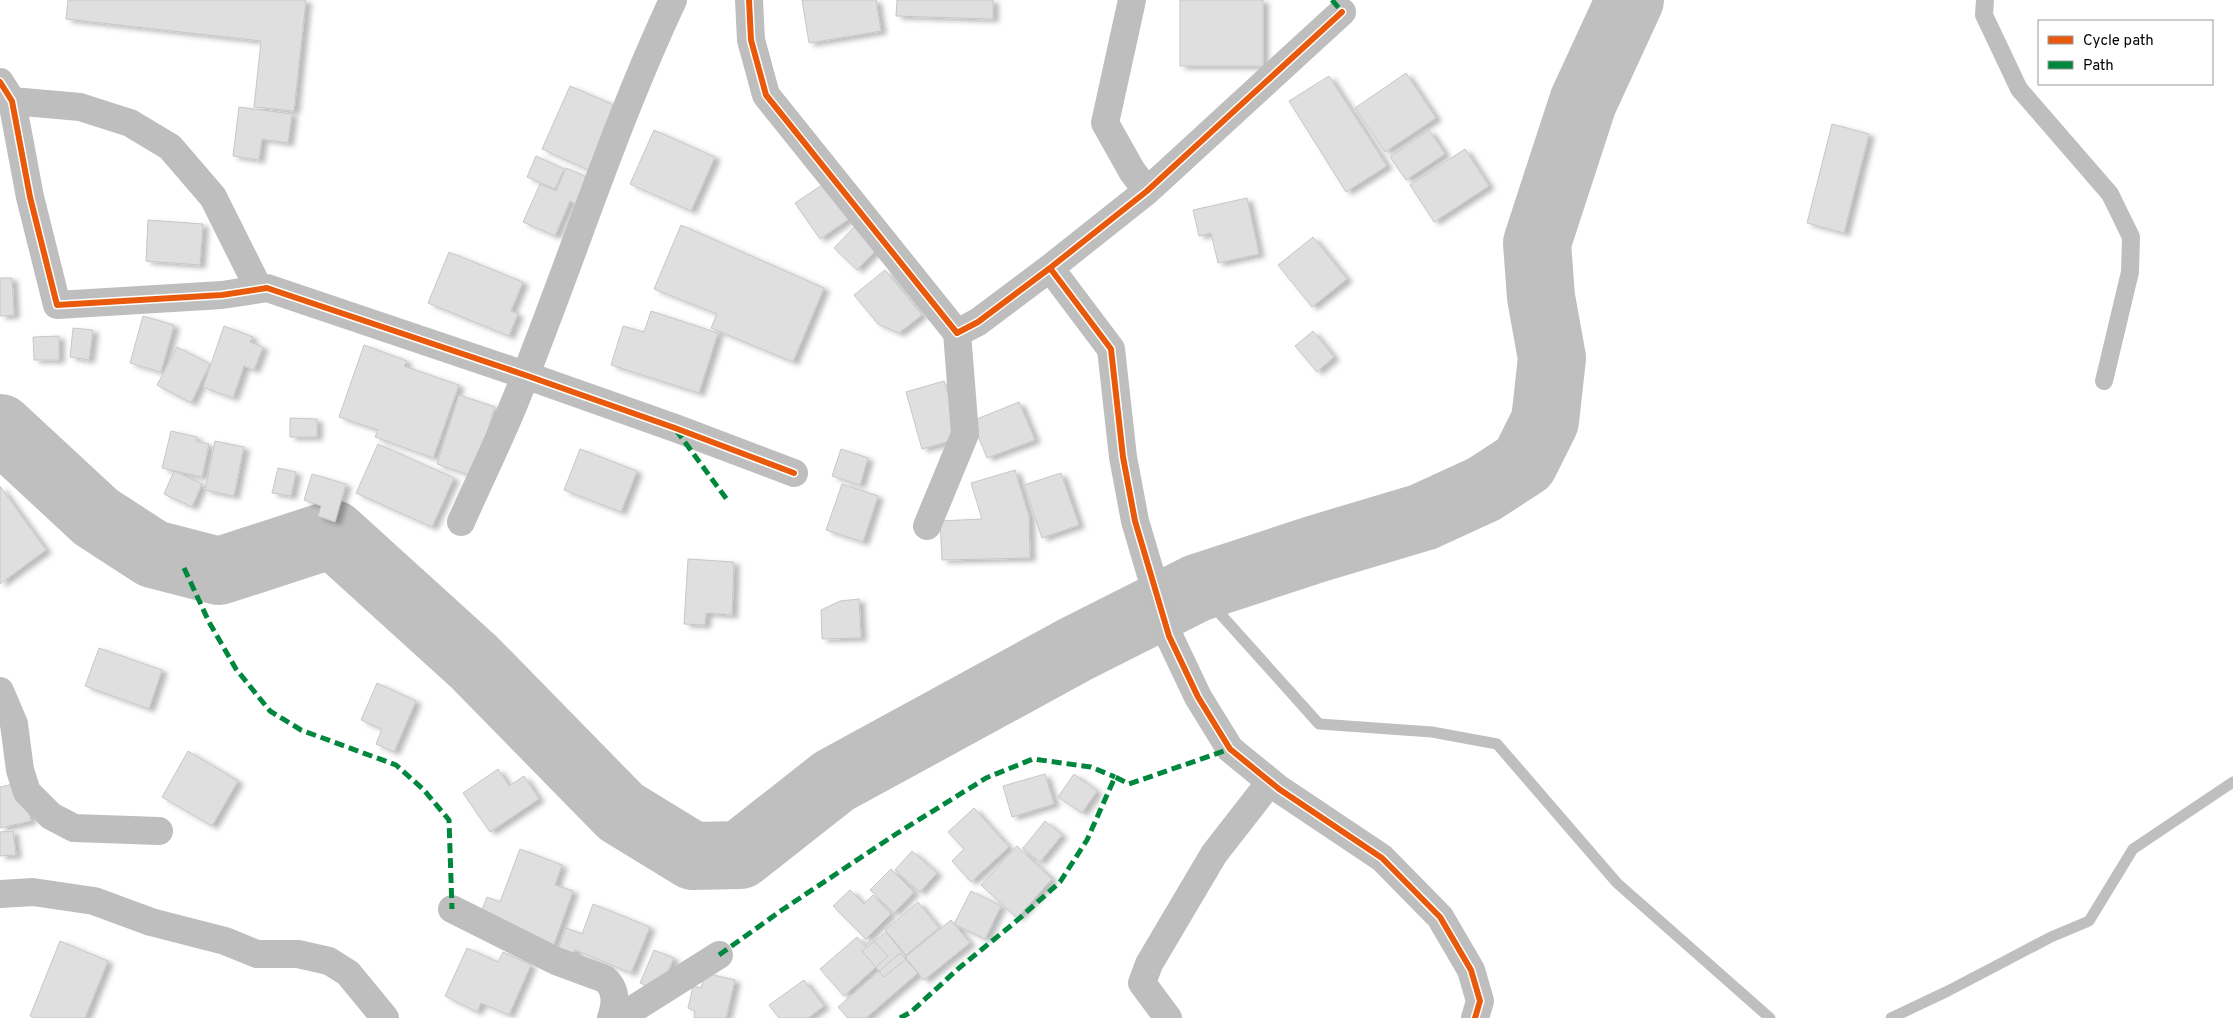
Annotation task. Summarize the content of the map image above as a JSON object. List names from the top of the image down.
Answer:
{
  "legend": ["Cycle path", "Path"]
}
